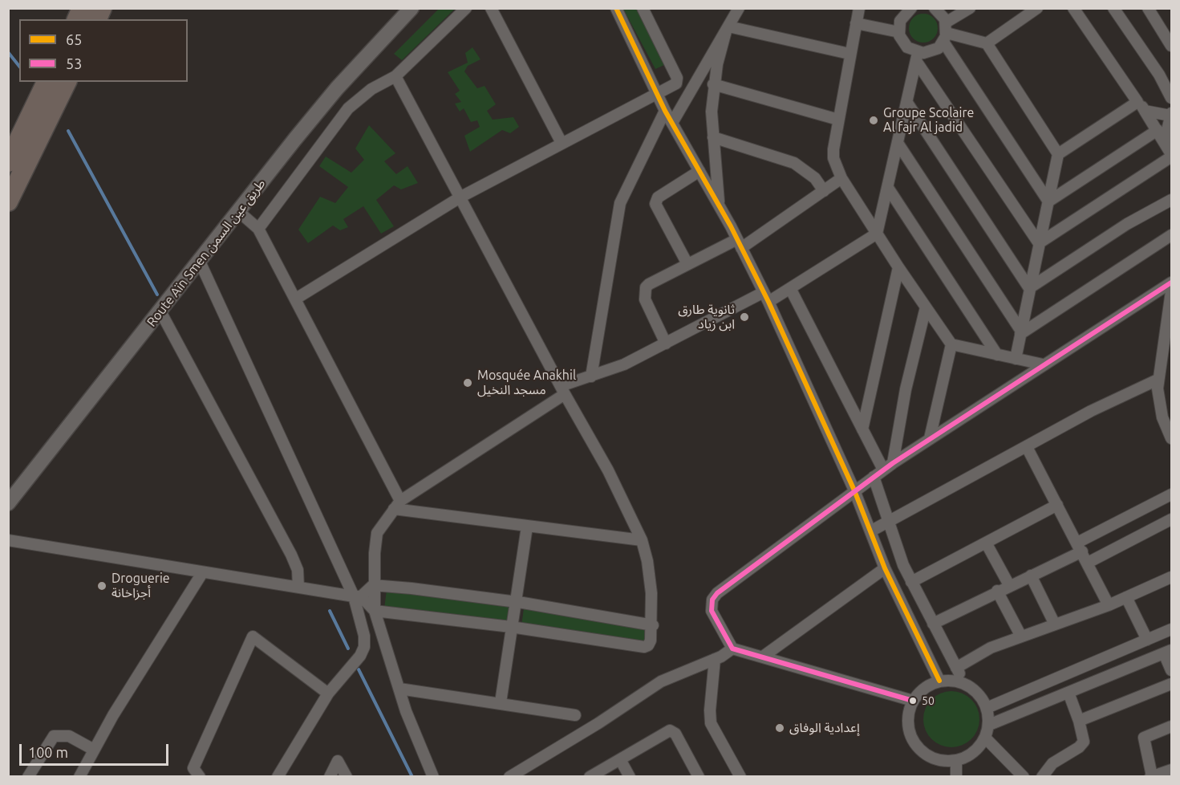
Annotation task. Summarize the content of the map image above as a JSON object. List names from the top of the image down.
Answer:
{
  "streets": {
    "street": ["Route Aïn Smen طريق عين السمن"]
  },
  "places": [
    "Groupe Scolaire Al fajr Al jadid",
    "ثانوية طارق ابن زياد",
    "Mosquée Anakhil مسجد النخيل",
    "Droguerie أجزاخانة",
    "50",
    "إعدادية الوفاق"
  ],
  "lines": ["transit line 65", "transit line 53"],
  "legend": ["65", "53"],
  "scale_bar": "100 m"
}
